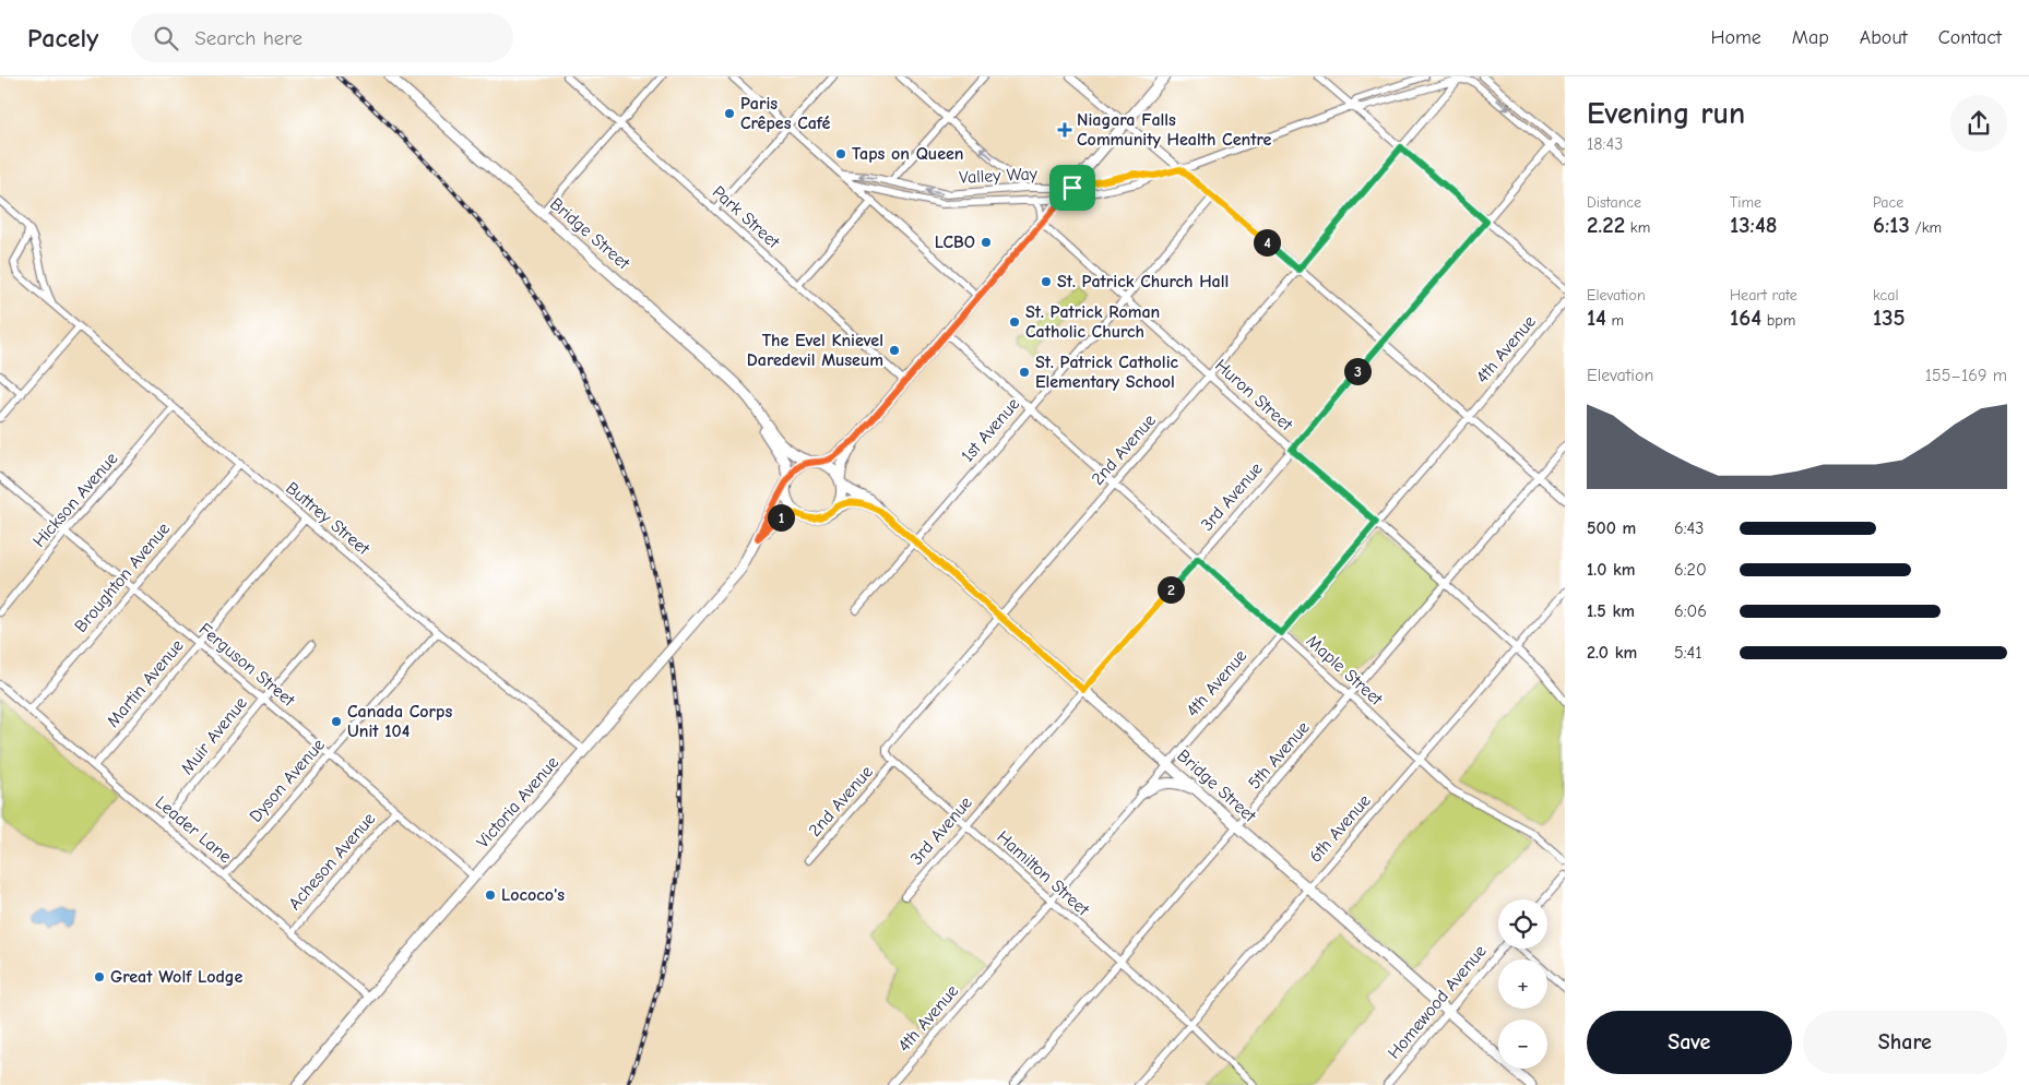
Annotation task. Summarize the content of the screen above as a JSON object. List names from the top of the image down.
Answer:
{
  "streets": {
    "main road": ["Bridge Street", "Victoria Avenue"],
    "street": [
      "Valley Way",
      "Park Street",
      "4th Avenue",
      "Huron Street",
      "1st Avenue",
      "2nd Avenue",
      "3rd Avenue",
      "Hickson Avenue",
      "Buttrey Street",
      "Broughton Avenue",
      "Ferguson Street",
      "Maple Street",
      "Martin Avenue",
      "Muir Avenue",
      "5th Avenue",
      "Dyson Avenue",
      "6th Avenue",
      "Leader Lane",
      "Acheson Avenue",
      "Hamilton Street",
      "Homewood Avenue"
    ]
  },
  "crossings": [
    ["Valley Way", "2nd Avenue"],
    ["Bridge Street", "4th Avenue"],
    ["Bridge Street", "1st Avenue"],
    ["Bridge Street", "2nd Avenue"],
    ["Bridge Street", "3rd Avenue"],
    ["Bridge Street", "5th Avenue"],
    ["Bridge Street", "Victoria Avenue"],
    ["Bridge Street", "6th Avenue"],
    ["Bridge Street", "Homewood Avenue"],
    ["4th Avenue", "Huron Street"],
    ["4th Avenue", "Maple Street"],
    ["4th Avenue", "Hamilton Street"],
    ["Huron Street", "1st Avenue"],
    ["Huron Street", "2nd Avenue"],
    ["Huron Street", "3rd Avenue"],
    ["Huron Street", "5th Avenue"],
    ["Huron Street", "6th Avenue"],
    ["1st Avenue", "Maple Street"],
    ["2nd Avenue", "Maple Street"],
    ["2nd Avenue", "Hamilton Street"],
    ["3rd Avenue", "Maple Street"],
    ["3rd Avenue", "Hamilton Street"],
    ["Hickson Avenue", "Buttrey Street"],
    ["Hickson Avenue", "Ferguson Street"],
    ["Buttrey Street", "Broughton Avenue"],
    ["Buttrey Street", "Martin Avenue"],
    ["Buttrey Street", "Dyson Avenue"],
    ["Buttrey Street", "Victoria Avenue"],
    ["Broughton Avenue", "Ferguson Street"],
    ["Broughton Avenue", "Leader Lane"],
    ["Ferguson Street", "Martin Avenue"],
    ["Ferguson Street", "Muir Avenue"],
    ["Ferguson Street", "Dyson Avenue"],
    ["Ferguson Street", "Victoria Avenue"],
    ["Ferguson Street", "Acheson Avenue"],
    ["Maple Street", "5th Avenue"],
    ["Maple Street", "6th Avenue"],
    ["Martin Avenue", "Leader Lane"],
    ["Muir Avenue", "Leader Lane"],
    ["5th Avenue", "Hamilton Street"],
    ["Dyson Avenue", "Leader Lane"],
    ["Victoria Avenue", "Leader Lane"],
    ["6th Avenue", "Hamilton Street"],
    ["Leader Lane", "Acheson Avenue"]
  ],
  "places": {
    "other": [
      "Paris Crêpes Café",
      "Taps on Queen",
      "LCBO",
      "St. Patrick Church Hall",
      "St. Patrick Roman Catholic Church",
      "The Evel Knievel Daredevil Museum",
      "St. Patrick Catholic Elementary School",
      "Canada Corps Unit 104",
      "Lococo's",
      "Great Wolf Lodge"
    ],
    "health": ["Niagara Falls Community Health Centre"]
  },
  "page": {
    "header": "Pacely",
    "search": "Search here",
    "nav": [
      "Home",
      "Map",
      "About",
      "Contact"
    ],
    "heading": ["Evening run", "18:43"],
    "stats": [
      ["Distance", "2.22 km"],
      ["Time", "13:48"],
      ["Pace", "6:13 /km"],
      ["Elevation", "14 m"],
      ["Heart rate", "164 bpm"],
      ["kcal", "135"]
    ],
    "pins": [
      "4",
      "3",
      "1",
      "2"
    ],
    "chart": ["Elevation", "155–169 m"],
    "list": [
      {
        "name": "500 m",
        "note": "6:43"
      },
      {
        "name": "1.0 km",
        "note": "6:20"
      },
      {
        "name": "1.5 km",
        "note": "6:06"
      },
      {
        "name": "2.0 km",
        "note": "5:41"
      }
    ],
    "map_buttons": ["+", "−"],
    "buttons": ["Save", "Share"]
  }
}
